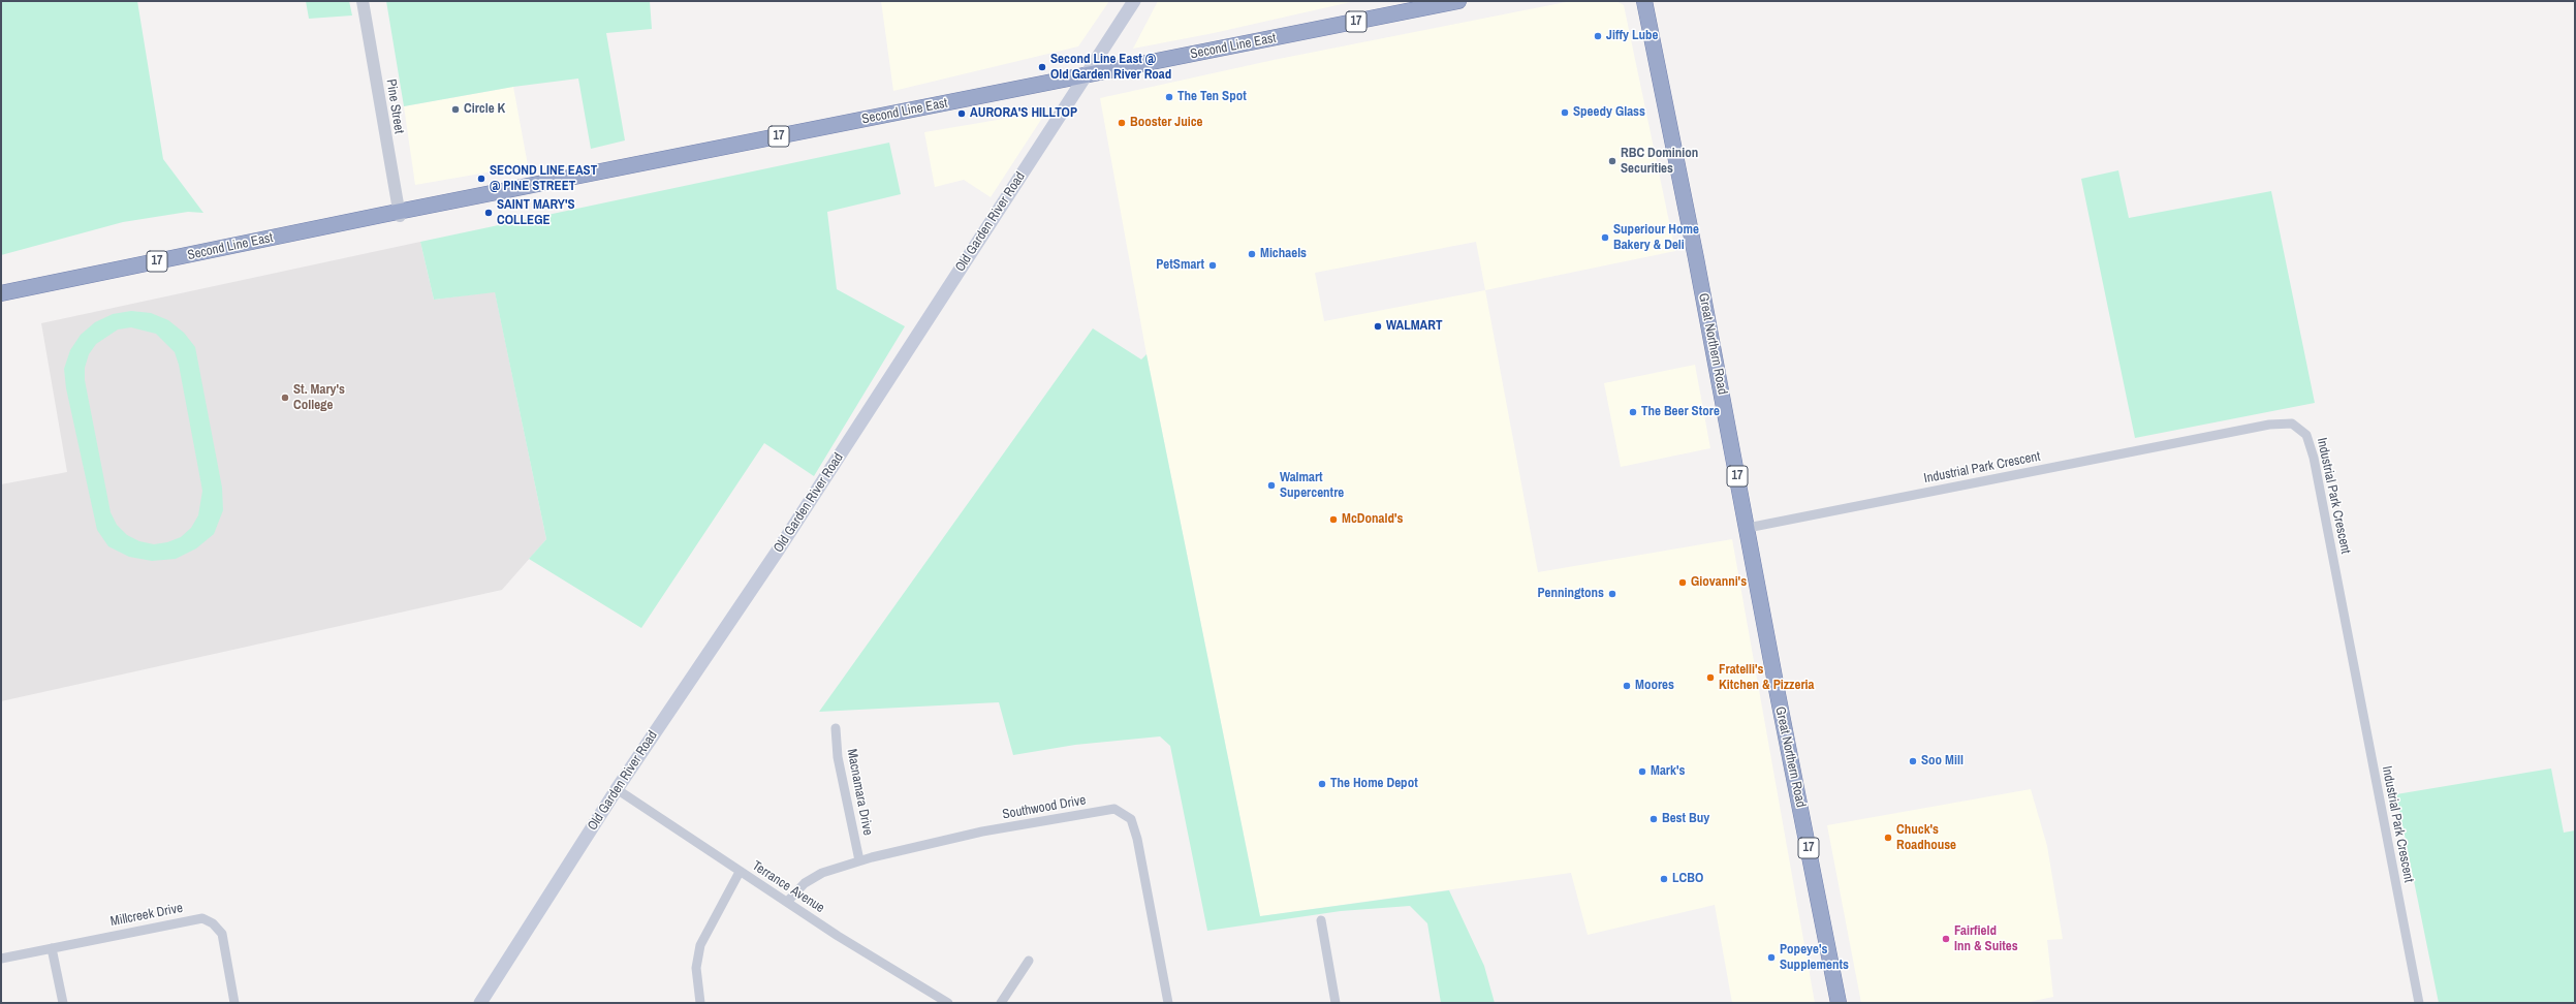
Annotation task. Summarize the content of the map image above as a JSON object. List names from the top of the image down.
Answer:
{
  "streets": {
    "highway": ["17", "Second Line East", "Great Northern Road"],
    "main road": ["Old Garden River Road"],
    "street": [
      "Pine Street",
      "Industrial Park Crescent",
      "Macnamara Drive",
      "Southwood Drive",
      "Terrance Avenue",
      "Millcreek Drive"
    ]
  },
  "crossings": [
    ["Second Line East", "Pine Street"],
    ["Second Line East", "Old Garden River Road"],
    ["Old Garden River Road", "Terrance Avenue"],
    ["Great Northern Road", "Industrial Park Crescent"],
    ["Macnamara Drive", "Southwood Drive"],
    ["Southwood Drive", "Terrance Avenue"]
  ],
  "places": [
    "Jiffy Lube",
    "Second Line East @ Old Garden River Road",
    "The Ten Spot",
    "Circle K",
    "Speedy Glass",
    "AURORA'S HILLTOP",
    "Booster Juice",
    "RBC Dominion Securities",
    "SECOND LINE EAST @ PINE STREET",
    "SAINT MARY'S COLLEGE",
    "Superiour Home Bakery & Deli",
    "Michaels",
    "PetSmart",
    "WALMART",
    "St. Mary's College",
    "The Beer Store",
    "Walmart Supercentre",
    "McDonald's",
    "Giovanni's",
    "Penningtons",
    "Fratelli's Kitchen & Pizzeria",
    "Moores",
    "Soo Mill",
    "Mark's",
    "The Home Depot",
    "Best Buy",
    "Chuck's Roadhouse",
    "LCBO",
    "Fairfield Inn & Suites",
    "Popeye's Supplements"
  ]
}
